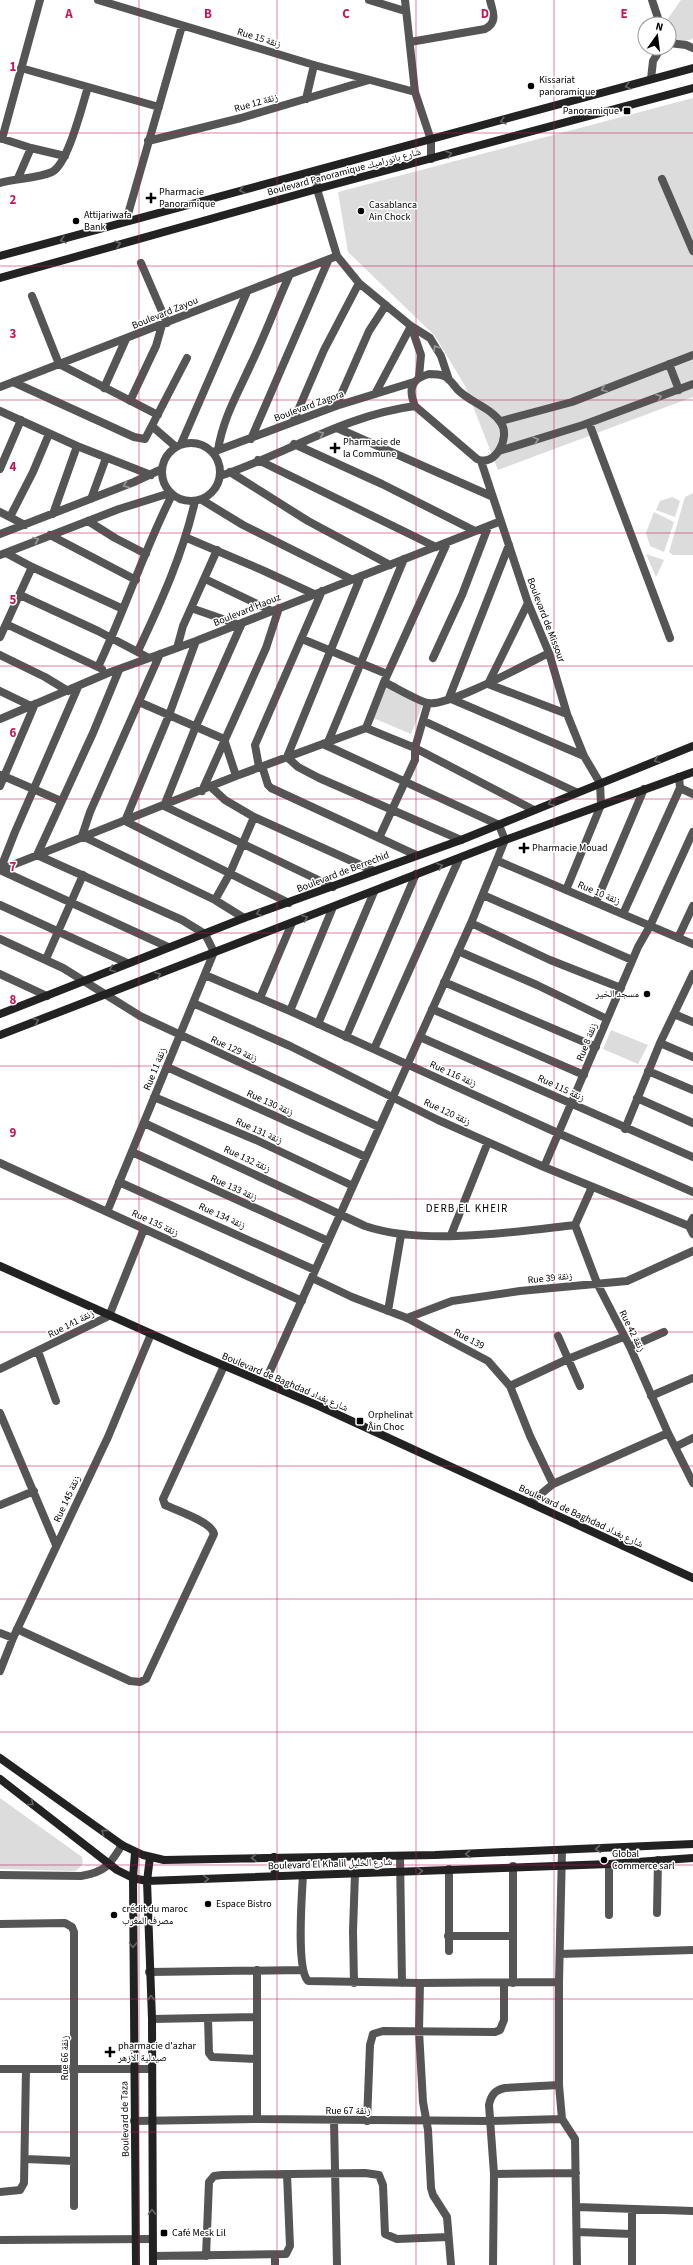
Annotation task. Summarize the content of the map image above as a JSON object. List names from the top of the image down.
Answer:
{
  "streets": {
    "street": [
      "Rue 15 زنقة",
      "Rue 12 زنقة",
      "Boulevard Panoramique شارع بانوراميك",
      "Boulevard Zayou",
      "Boulevard Zagora",
      "Boulevard Haouz",
      "Boulevard de Missour",
      "Boulevard de Berrechid",
      "Rue 10 زنقة",
      "Rue 8 زنقة",
      "Rue 129 زنقة",
      "Rue 11 زنقة",
      "Rue 116 زنقة",
      "Rue 115 زنقة",
      "Rue 130 زنقة",
      "Rue 120 زنقة",
      "Rue 131 زنقة",
      "Rue 132 زنقة",
      "Rue 133 زنقة",
      "Rue 134 زنقة",
      "Rue 135 زنقة",
      "Rue 39 زنقة",
      "Rue 141 زنقة",
      "Rue 42 زنقة",
      "Rue 139",
      "Boulevard de Baghdad شارع بغداد",
      "Rue 145 زنقة",
      "Boulevard El Khalil شارع الخليل",
      "Rue 66 زنقة",
      "Rue 67 زنقة",
      "Boulevard de Taza"
    ]
  },
  "crossings": [
    ["Rue 15 زنقة", "Rue 12 زنقة"],
    ["Boulevard Haouz", "Boulevard de Missour"],
    ["Boulevard de Missour", "Boulevard de Berrechid"],
    ["Boulevard de Berrechid", "Rue 129 زنقة"],
    ["Rue 10 زنقة", "Rue 8 زنقة"],
    ["Rue 8 زنقة", "Rue 116 زنقة"],
    ["Rue 8 زنقة", "Rue 115 زنقة"],
    ["Rue 8 زنقة", "Rue 120 زنقة"],
    ["Rue 129 زنقة", "Rue 11 زنقة"],
    ["Rue 11 زنقة", "Rue 116 زنقة"],
    ["Rue 11 زنقة", "Rue 130 زنقة"],
    ["Rue 11 زنقة", "Rue 120 زنقة"],
    ["Rue 11 زنقة", "Rue 131 زنقة"],
    ["Rue 11 زنقة", "Rue 132 زنقة"],
    ["Rue 11 زنقة", "Rue 133 زنقة"],
    ["Rue 11 زنقة", "Rue 134 زنقة"],
    ["Rue 11 زنقة", "Rue 135 زنقة"],
    ["Rue 132 زنقة", "Rue 42 زنقة"],
    ["Rue 134 زنقة", "Rue 139"],
    ["Rue 135 زنقة", "Rue 141 زنقة"],
    ["Rue 39 زنقة", "Rue 42 زنقة"],
    ["Rue 39 زنقة", "Rue 139"],
    ["Rue 141 زنقة", "Boulevard de Baghdad شارع بغداد"],
    ["Boulevard de Baghdad شارع بغداد", "Rue 145 زنقة"],
    ["Boulevard El Khalil شارع الخليل", "Boulevard de Taza"],
    ["Rue 67 زنقة", "Boulevard de Taza"]
  ],
  "districts": ["DERB EL KHEIR"],
  "places": {
    "other": [
      "Kissariat panoramique",
      "Casablanca Ain Chock",
      "Attijariwafa Bank",
      "مسجد الخير",
      "Global Commerce sarl",
      "Espace Bistro",
      "crédit du maroc مصرف المغرب"
    ],
    "transit": ["Panoramique", "Orphelinat Âin Choc", "Café Mesk Lil"],
    "health": [
      "Pharmacie Panoramique",
      "Pharmacie de la Commune",
      "Pharmacie Mouad",
      "pharmacie d'azhar صيدلية الأزهر"
    ]
  },
  "north": "top",
  "grid": {
    "columns": [
      "A",
      "B",
      "C",
      "D",
      "E"
    ],
    "rows": [
      "1",
      "2",
      "3",
      "4",
      "5",
      "6",
      "7",
      "8",
      "9"
    ]
  }
}
